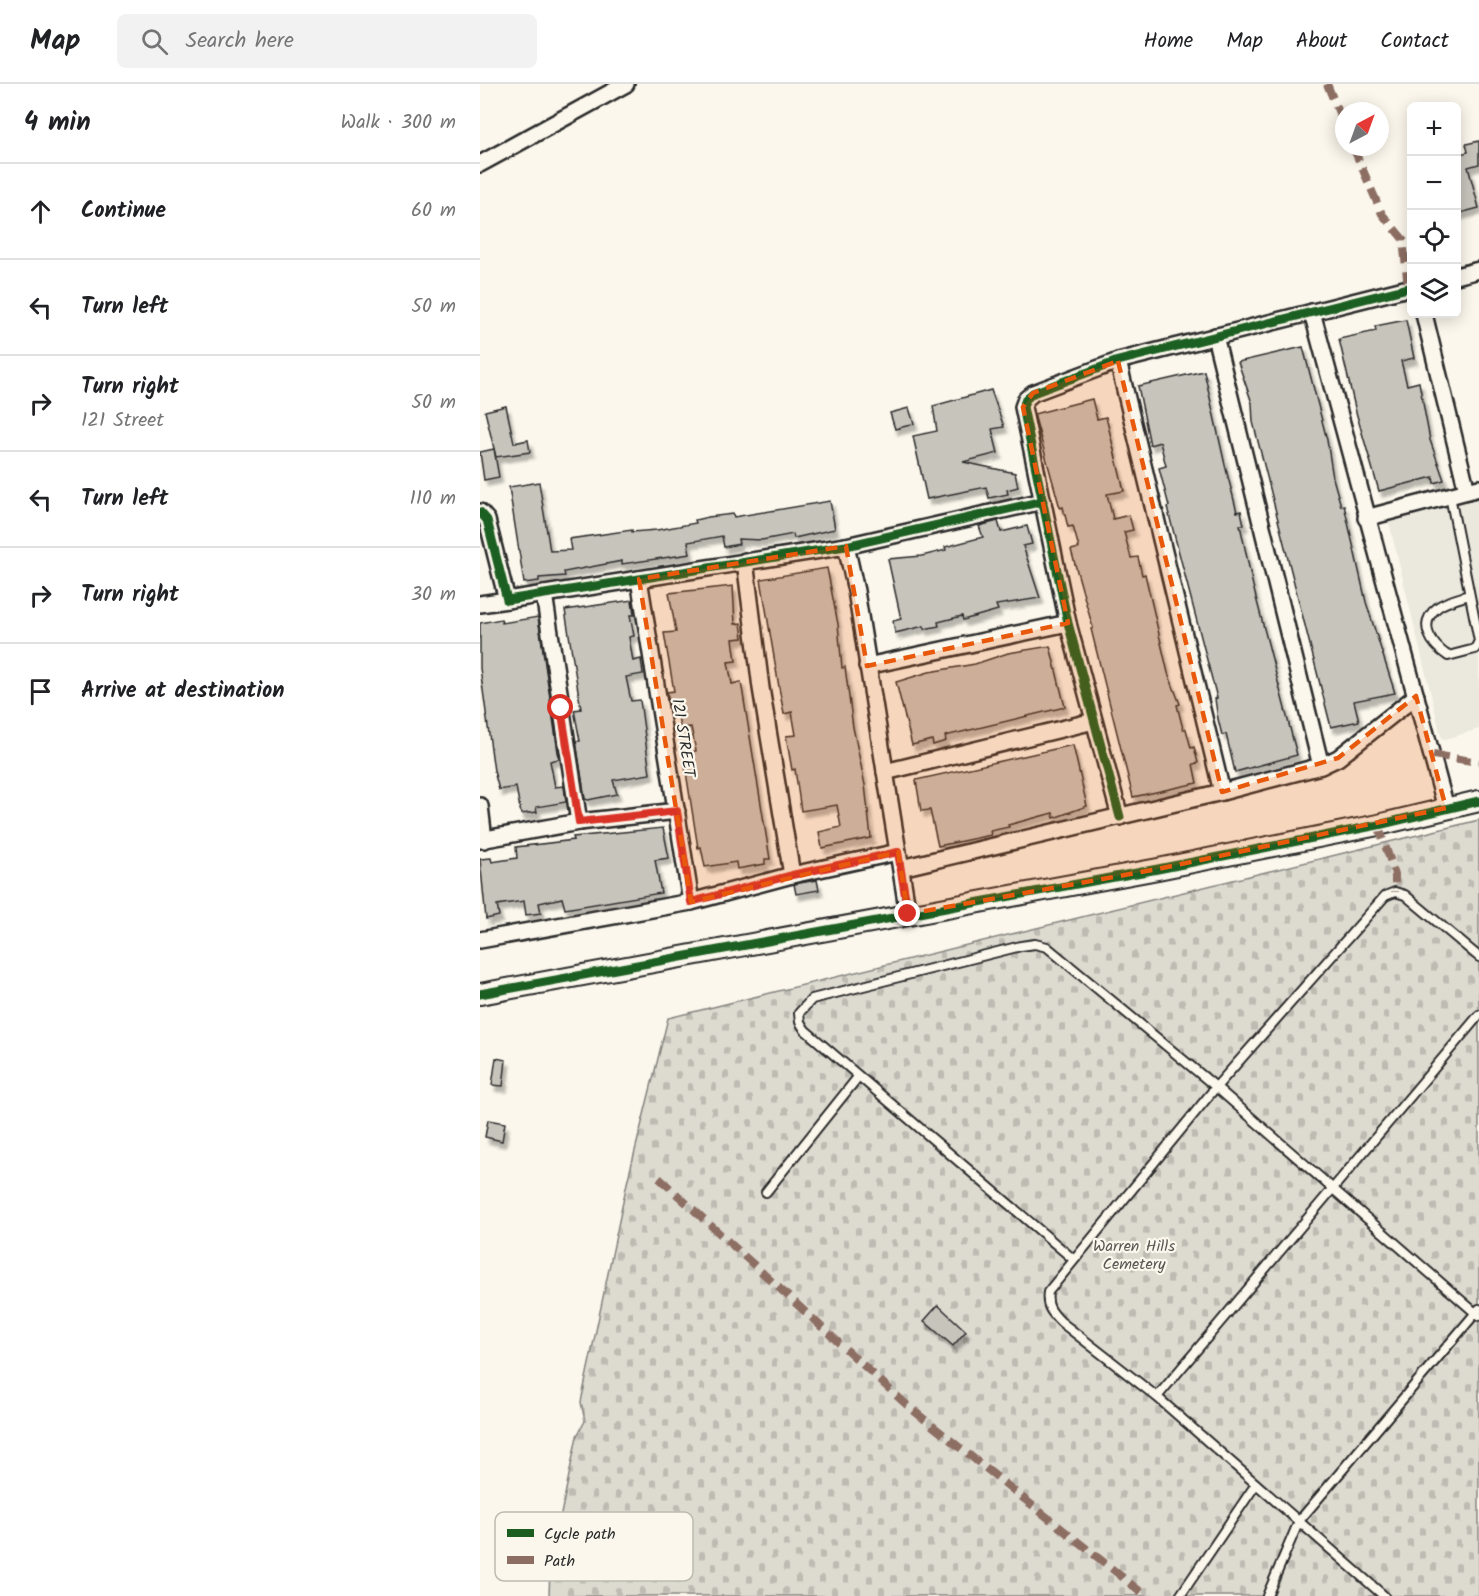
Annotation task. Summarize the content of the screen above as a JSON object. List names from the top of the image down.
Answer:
{
  "streets": {
    "street": ["121 STREET"]
  },
  "parks": ["Warren Hills Cemetery"],
  "legend": ["Cycle path", "Path"],
  "north": "top right",
  "page": {
    "header": "Map",
    "search": "Search here",
    "nav": [
      "Home",
      "Map",
      "About",
      "Contact"
    ],
    "heading": ["4 min", "Walk · 300 m"],
    "map_buttons": ["+", "−"],
    "list": [
      ["Continue", "60 m"],
      ["Turn left", "50 m"],
      ["Turn right", "121 Street", "50 m"],
      ["Turn left", "110 m"],
      ["Turn right", "30 m"],
      "Arrive at destination"
    ]
  }
}
